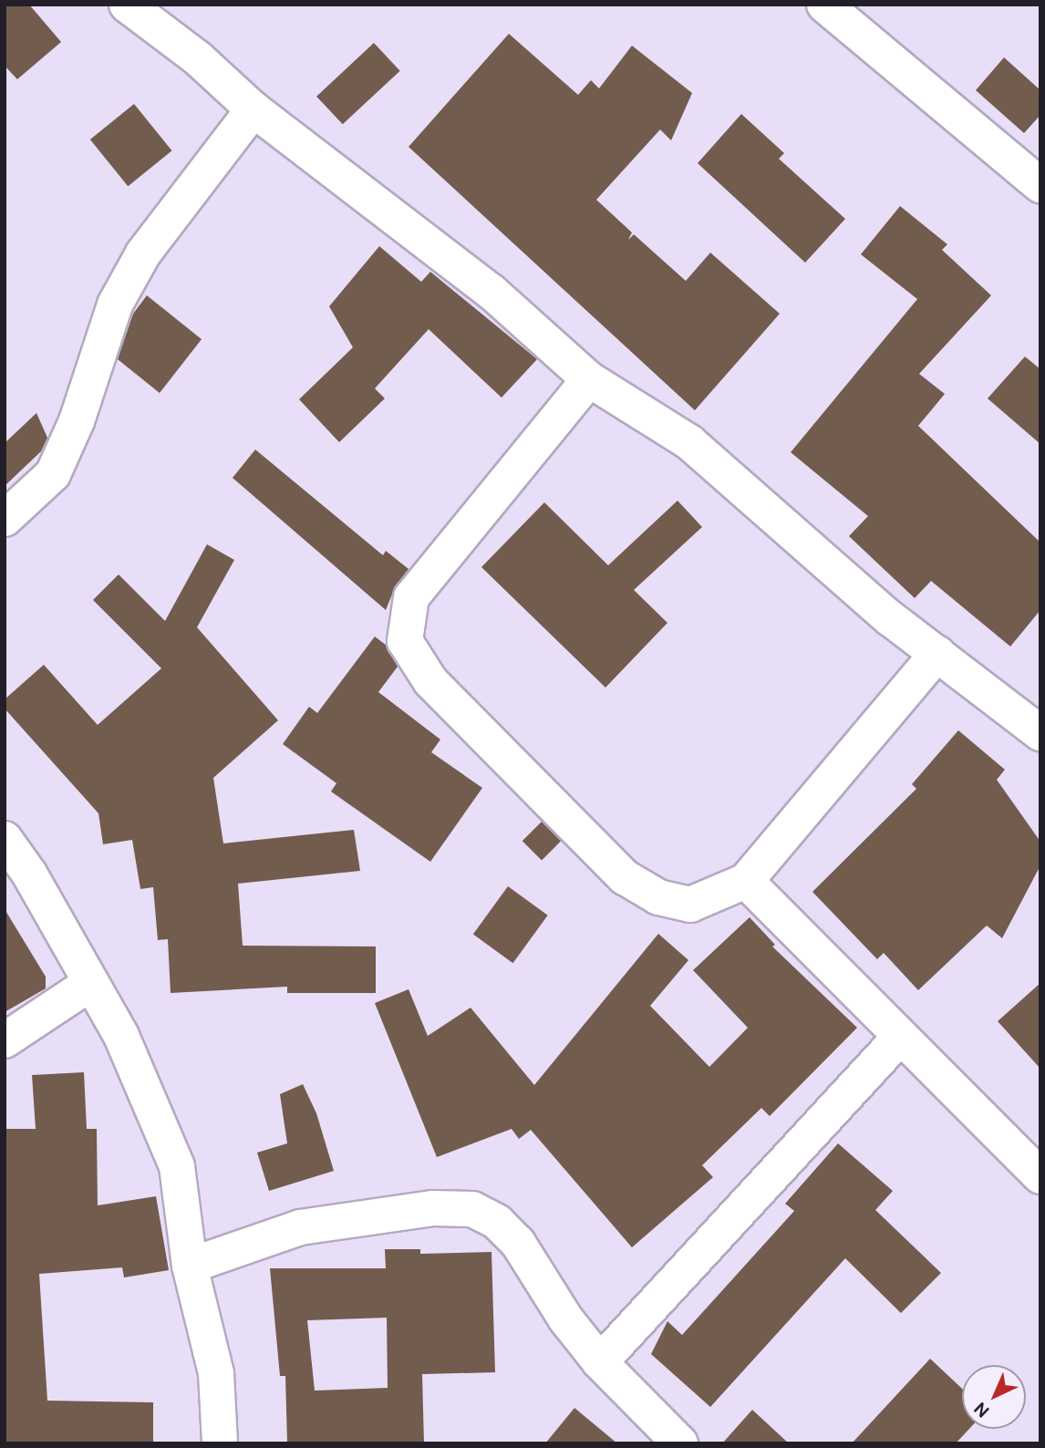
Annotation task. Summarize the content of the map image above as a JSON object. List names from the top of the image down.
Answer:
{
  "north": "bottom left"
}
